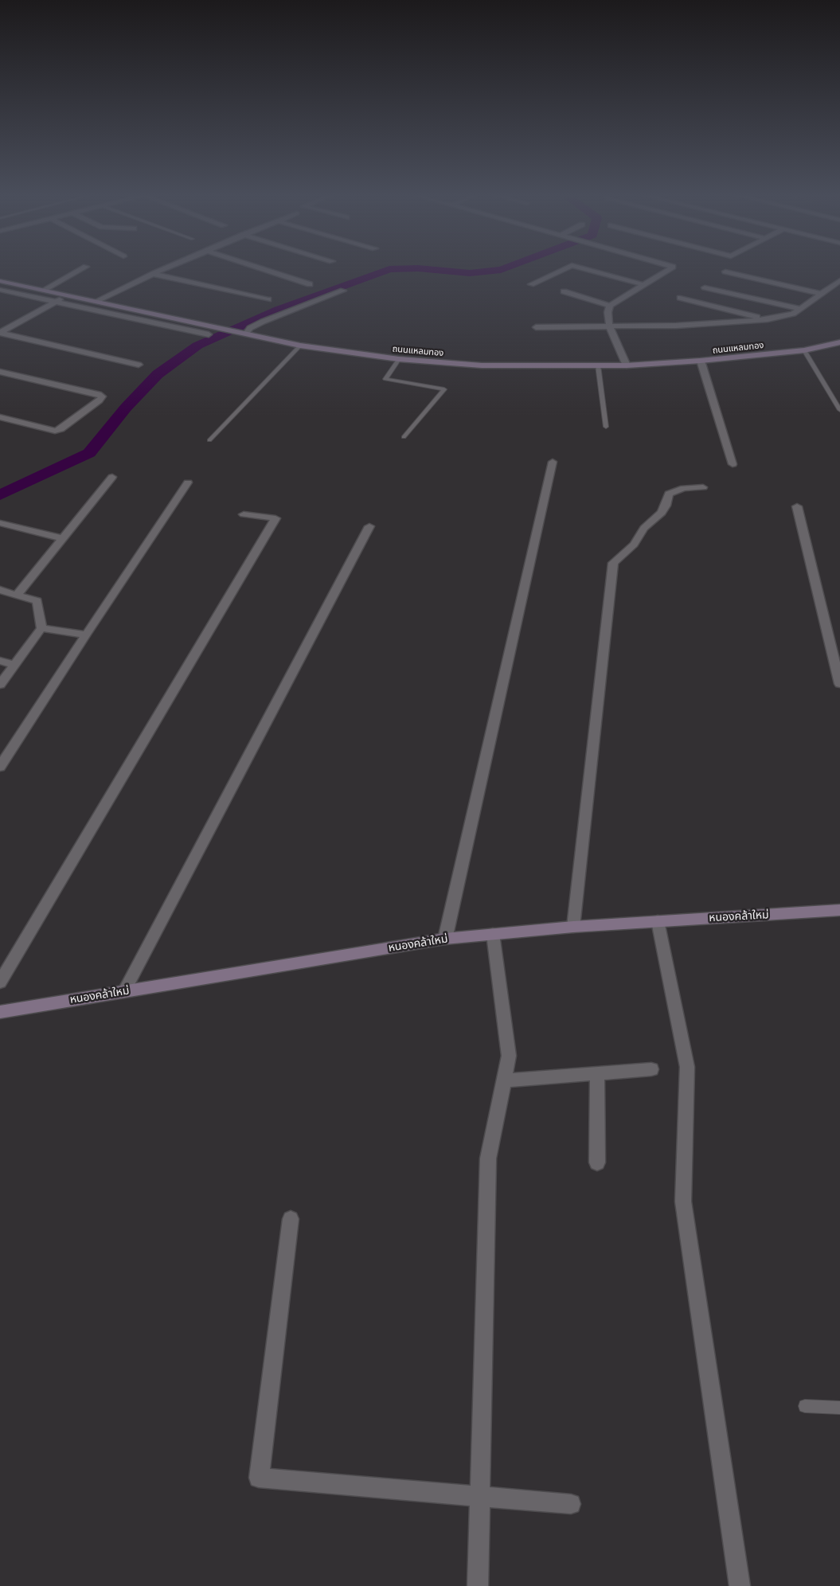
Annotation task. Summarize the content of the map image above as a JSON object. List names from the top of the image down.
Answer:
{
  "streets": {
    "main road": ["ถนนแหลมทอง", "หนองคล้าใหม่"]
  }
}
